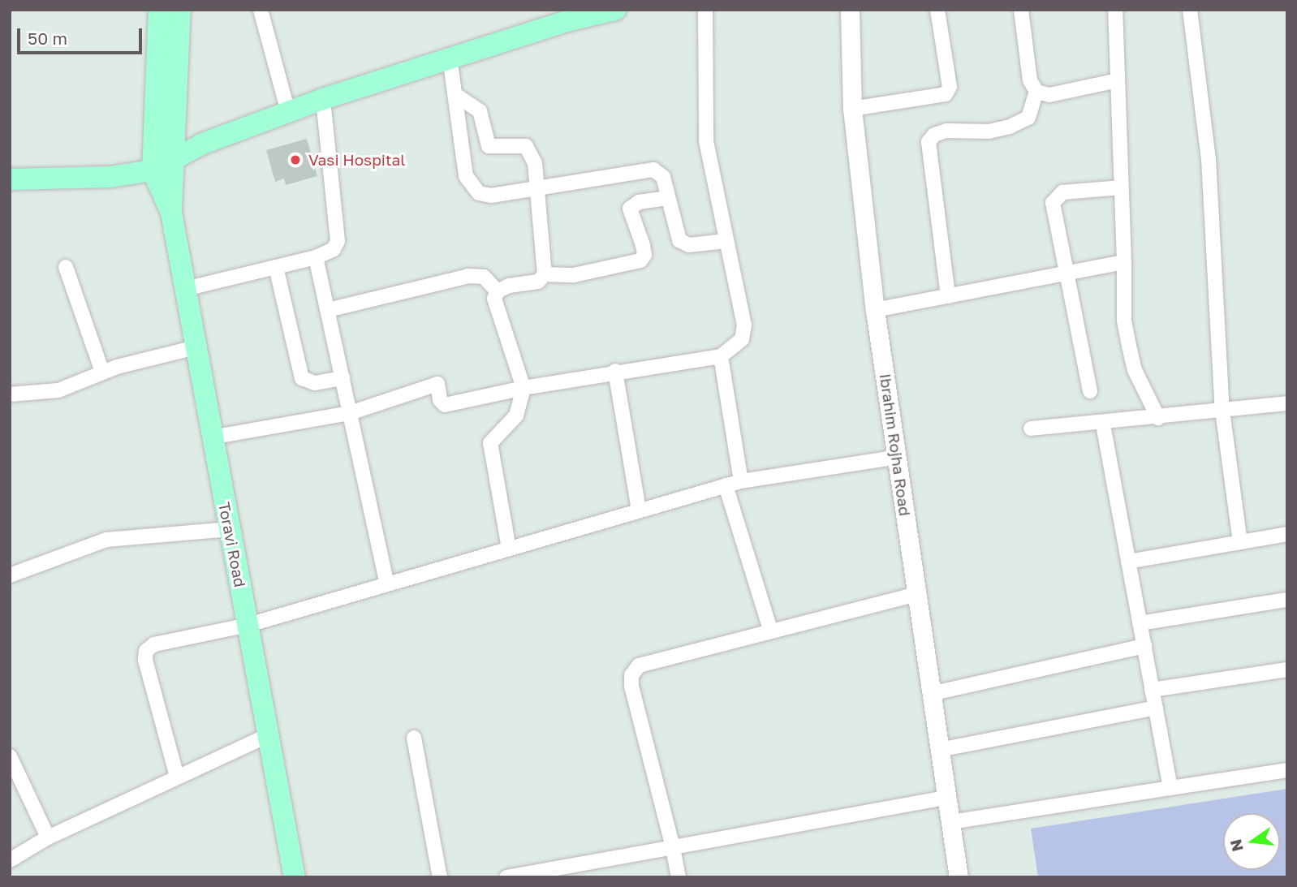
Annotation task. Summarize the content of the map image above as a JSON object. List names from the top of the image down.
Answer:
{
  "streets": {
    "main road": ["Toravi Road"],
    "street": ["Ibrahim Rojha Road"]
  },
  "places": ["Vasi Hospital"],
  "scale_bar": "50 m",
  "north": "left"
}
